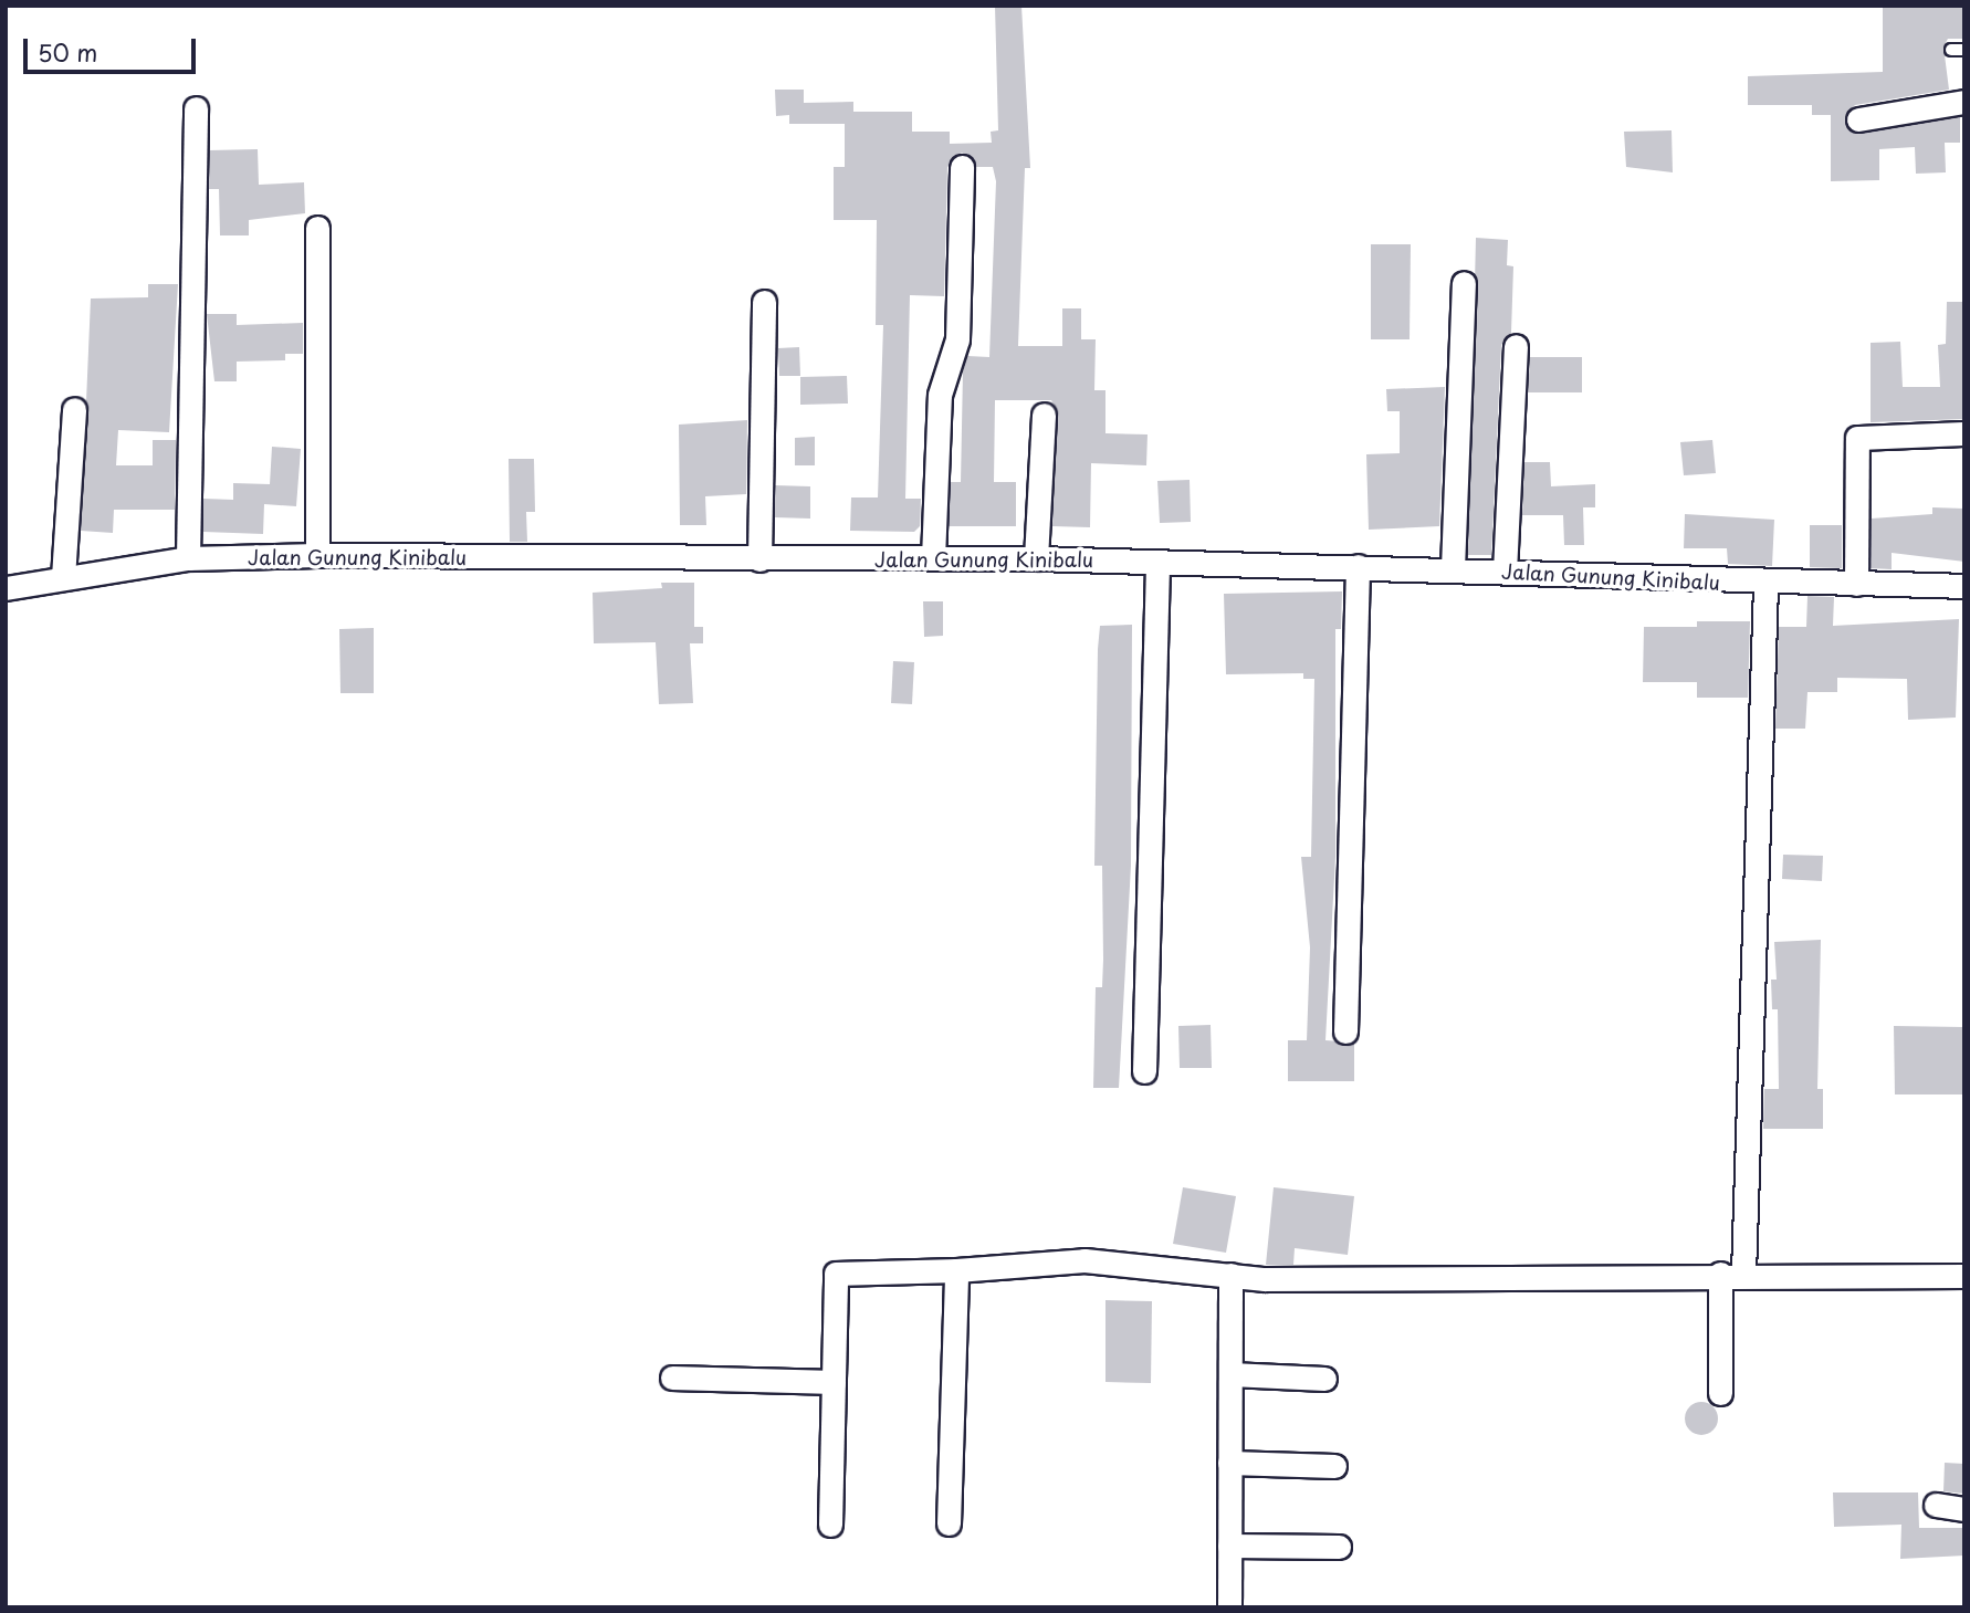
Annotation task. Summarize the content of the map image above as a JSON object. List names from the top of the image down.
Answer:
{
  "streets": {
    "street": ["Jalan Gunung Kinibalu"]
  },
  "scale_bar": "50 m"
}
